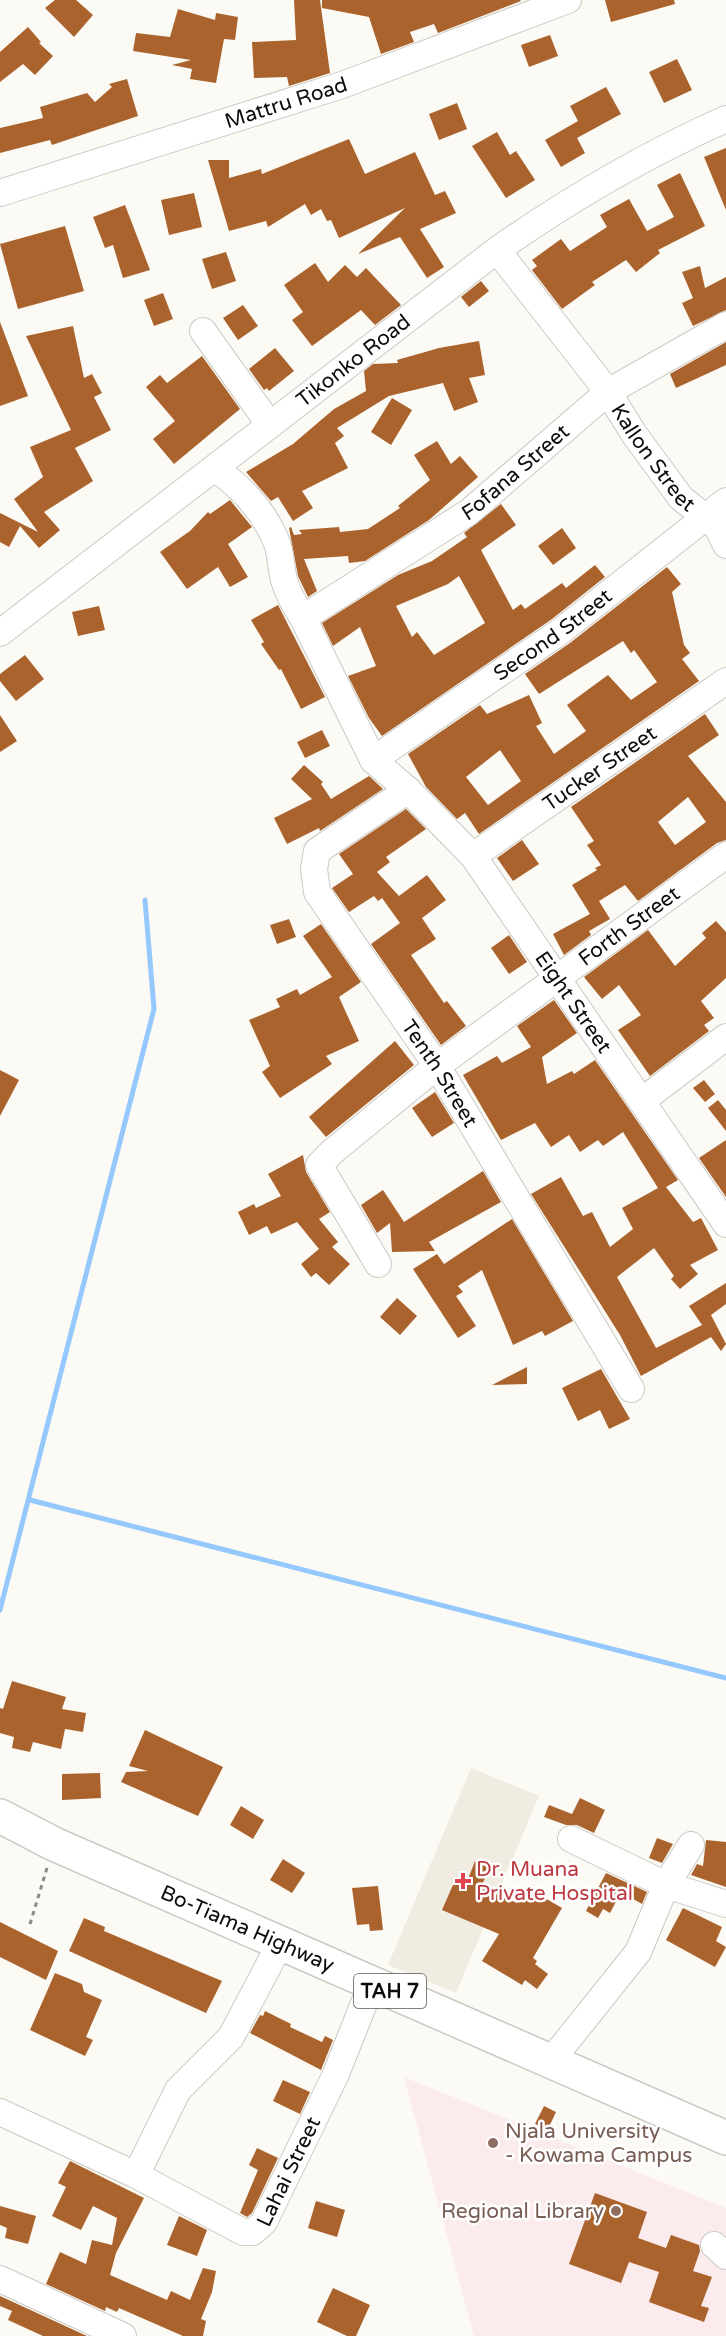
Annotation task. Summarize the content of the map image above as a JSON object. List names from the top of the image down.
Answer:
{
  "streets": {
    "highway": ["Bo-Tiama Highway", "TAH 7"],
    "street": [
      "Mattru Road",
      "Tikonko Road",
      "Kallon Street",
      "Fofana Street",
      "Second Street",
      "Tucker Street",
      "Forth Street",
      "Eight Street",
      "Tenth Street",
      "Lahai Street"
    ]
  },
  "crossings": [
    ["Tikonko Road", "Kallon Street"],
    ["Kallon Street", "Fofana Street"],
    ["Kallon Street", "Second Street"],
    ["Second Street", "Eight Street"],
    ["Tucker Street", "Eight Street"],
    ["Forth Street", "Eight Street"],
    ["Forth Street", "Tenth Street"],
    ["Eight Street", "Tenth Street"],
    ["Bo-Tiama Highway", "Lahai Street"]
  ],
  "places": {
    "health": ["Dr. Muana Private Hospital"],
    "other": ["Njala University - Kowama Campus", "Regional Library"]
  }
}
